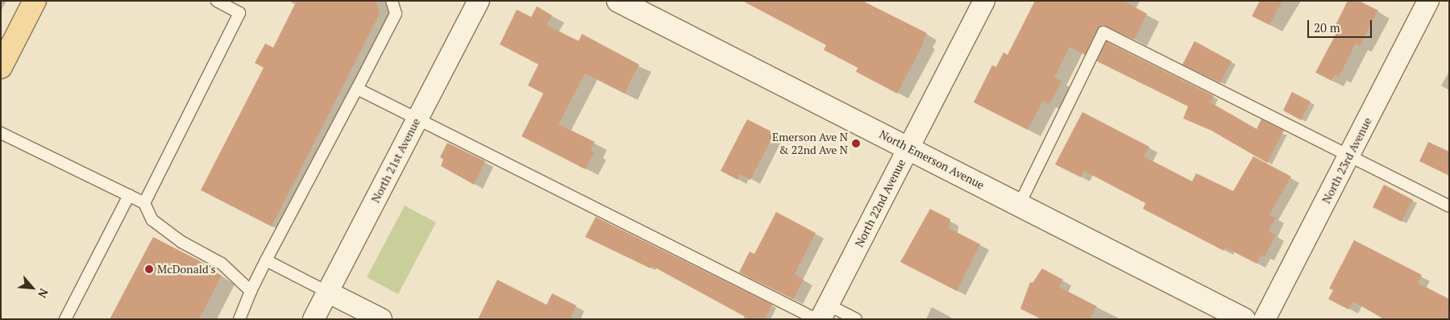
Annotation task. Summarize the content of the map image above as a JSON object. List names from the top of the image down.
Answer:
{
  "streets": {
    "street": [
      "North Emerson Avenue",
      "North 21st Avenue",
      "North 23rd Avenue",
      "North 22nd Avenue"
    ]
  },
  "crossings": [
    ["North Emerson Avenue", "North 22nd Avenue"]
  ],
  "places": ["Emerson Ave N & 22nd Ave N", "McDonald's"],
  "scale_bar": "20 m",
  "north": "bottom right"
}
